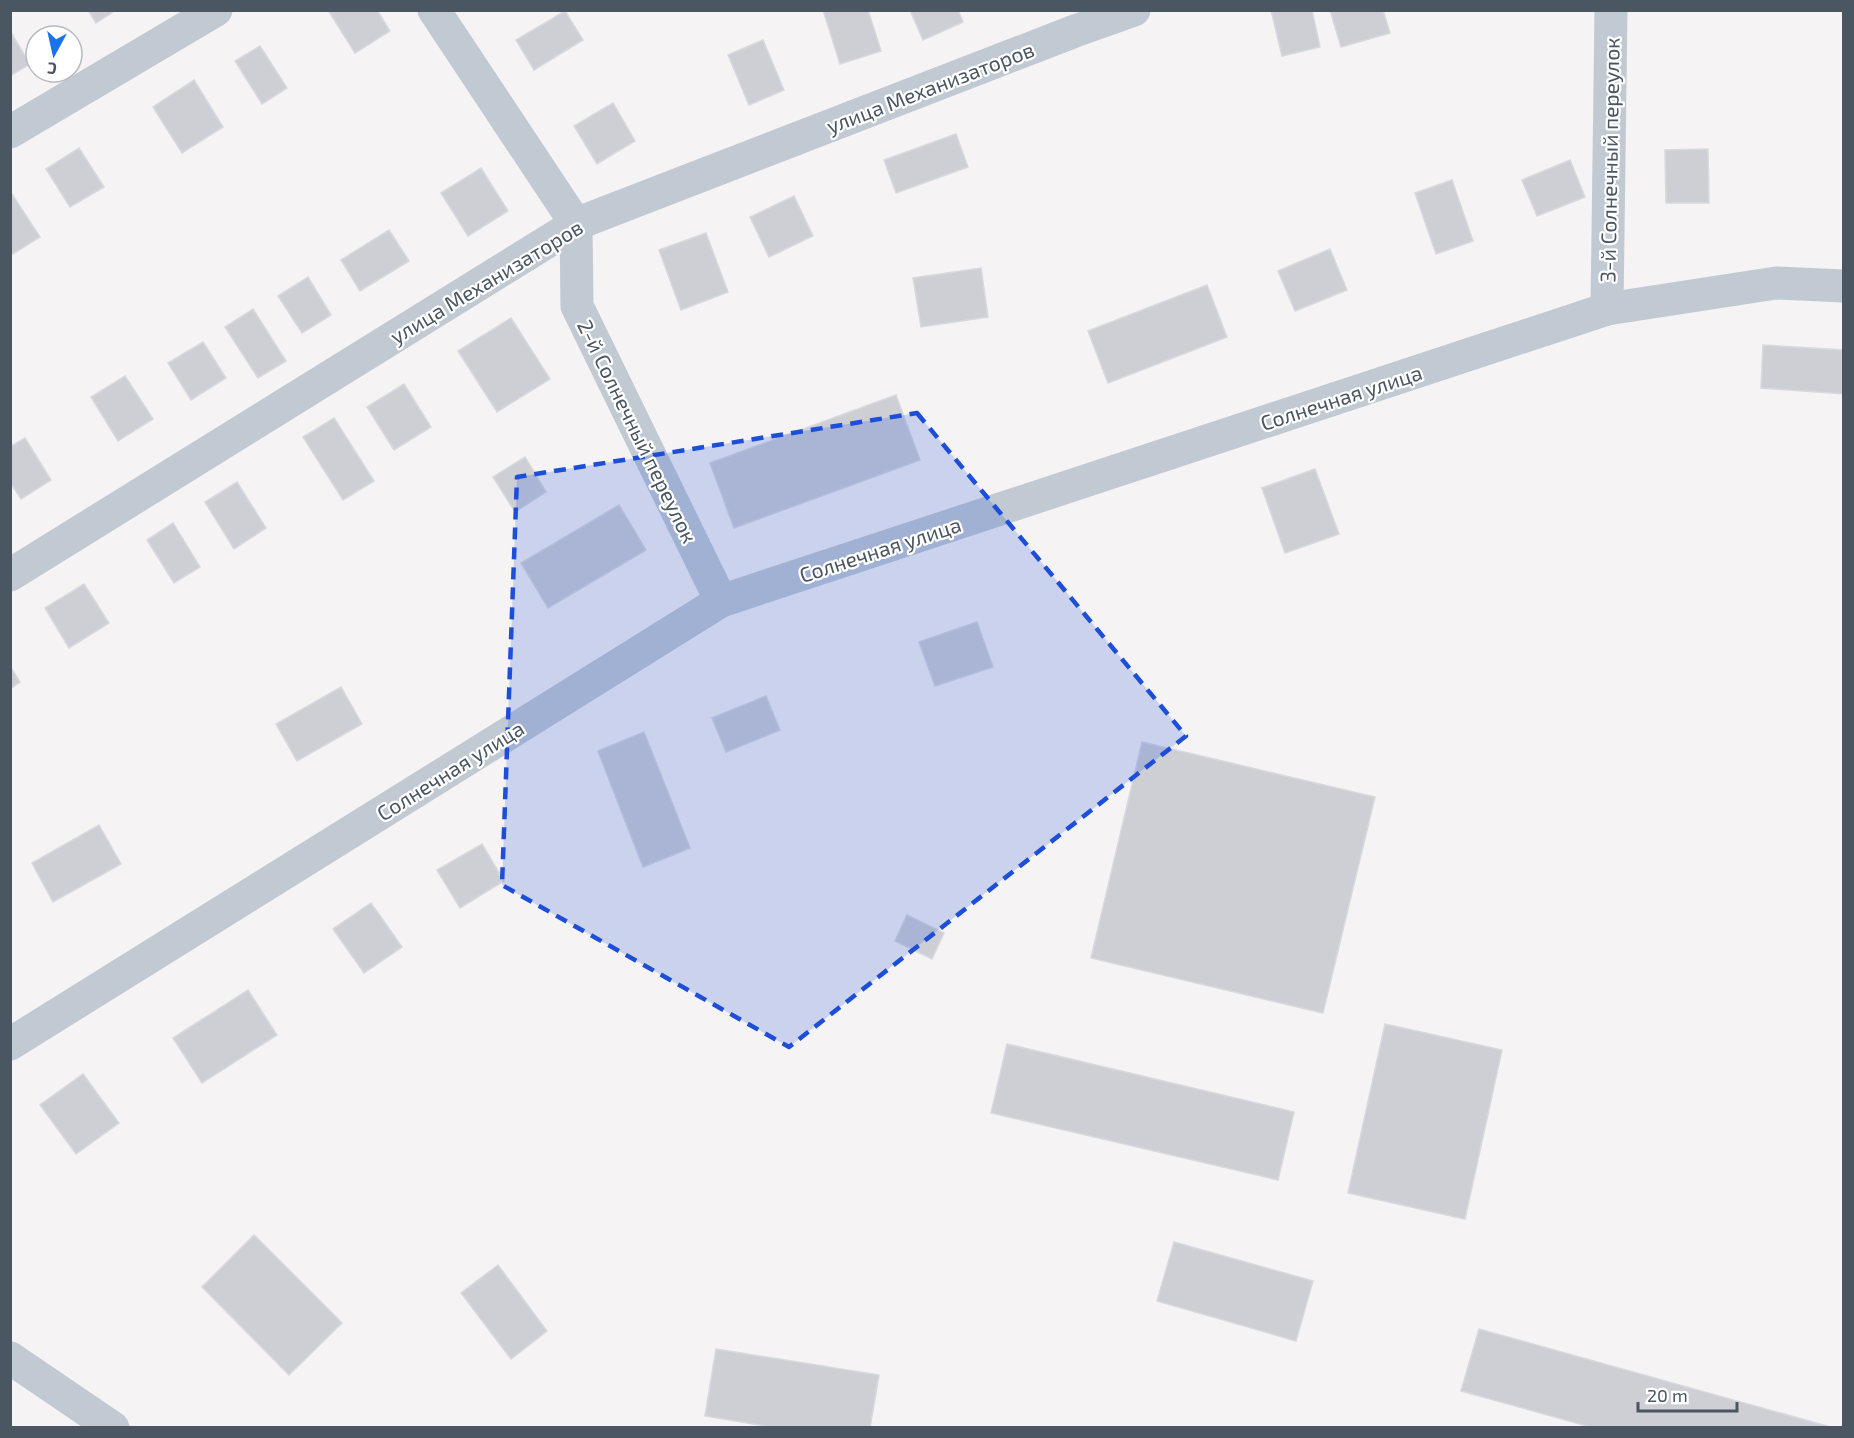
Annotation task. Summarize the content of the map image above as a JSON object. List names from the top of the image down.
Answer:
{
  "streets": {
    "street": [
      "улица Механизаторов",
      "3-й Солнечный переулок",
      "Солнечная улица",
      "2-й Солнечный переулок"
    ]
  },
  "crossings": [
    ["улица Механизаторов", "2-й Солнечный переулок"],
    ["3-й Солнечный переулок", "Солнечная улица"],
    ["Солнечная улица", "2-й Солнечный переулок"]
  ],
  "scale_bar": "20 m",
  "north": "bottom"
}
